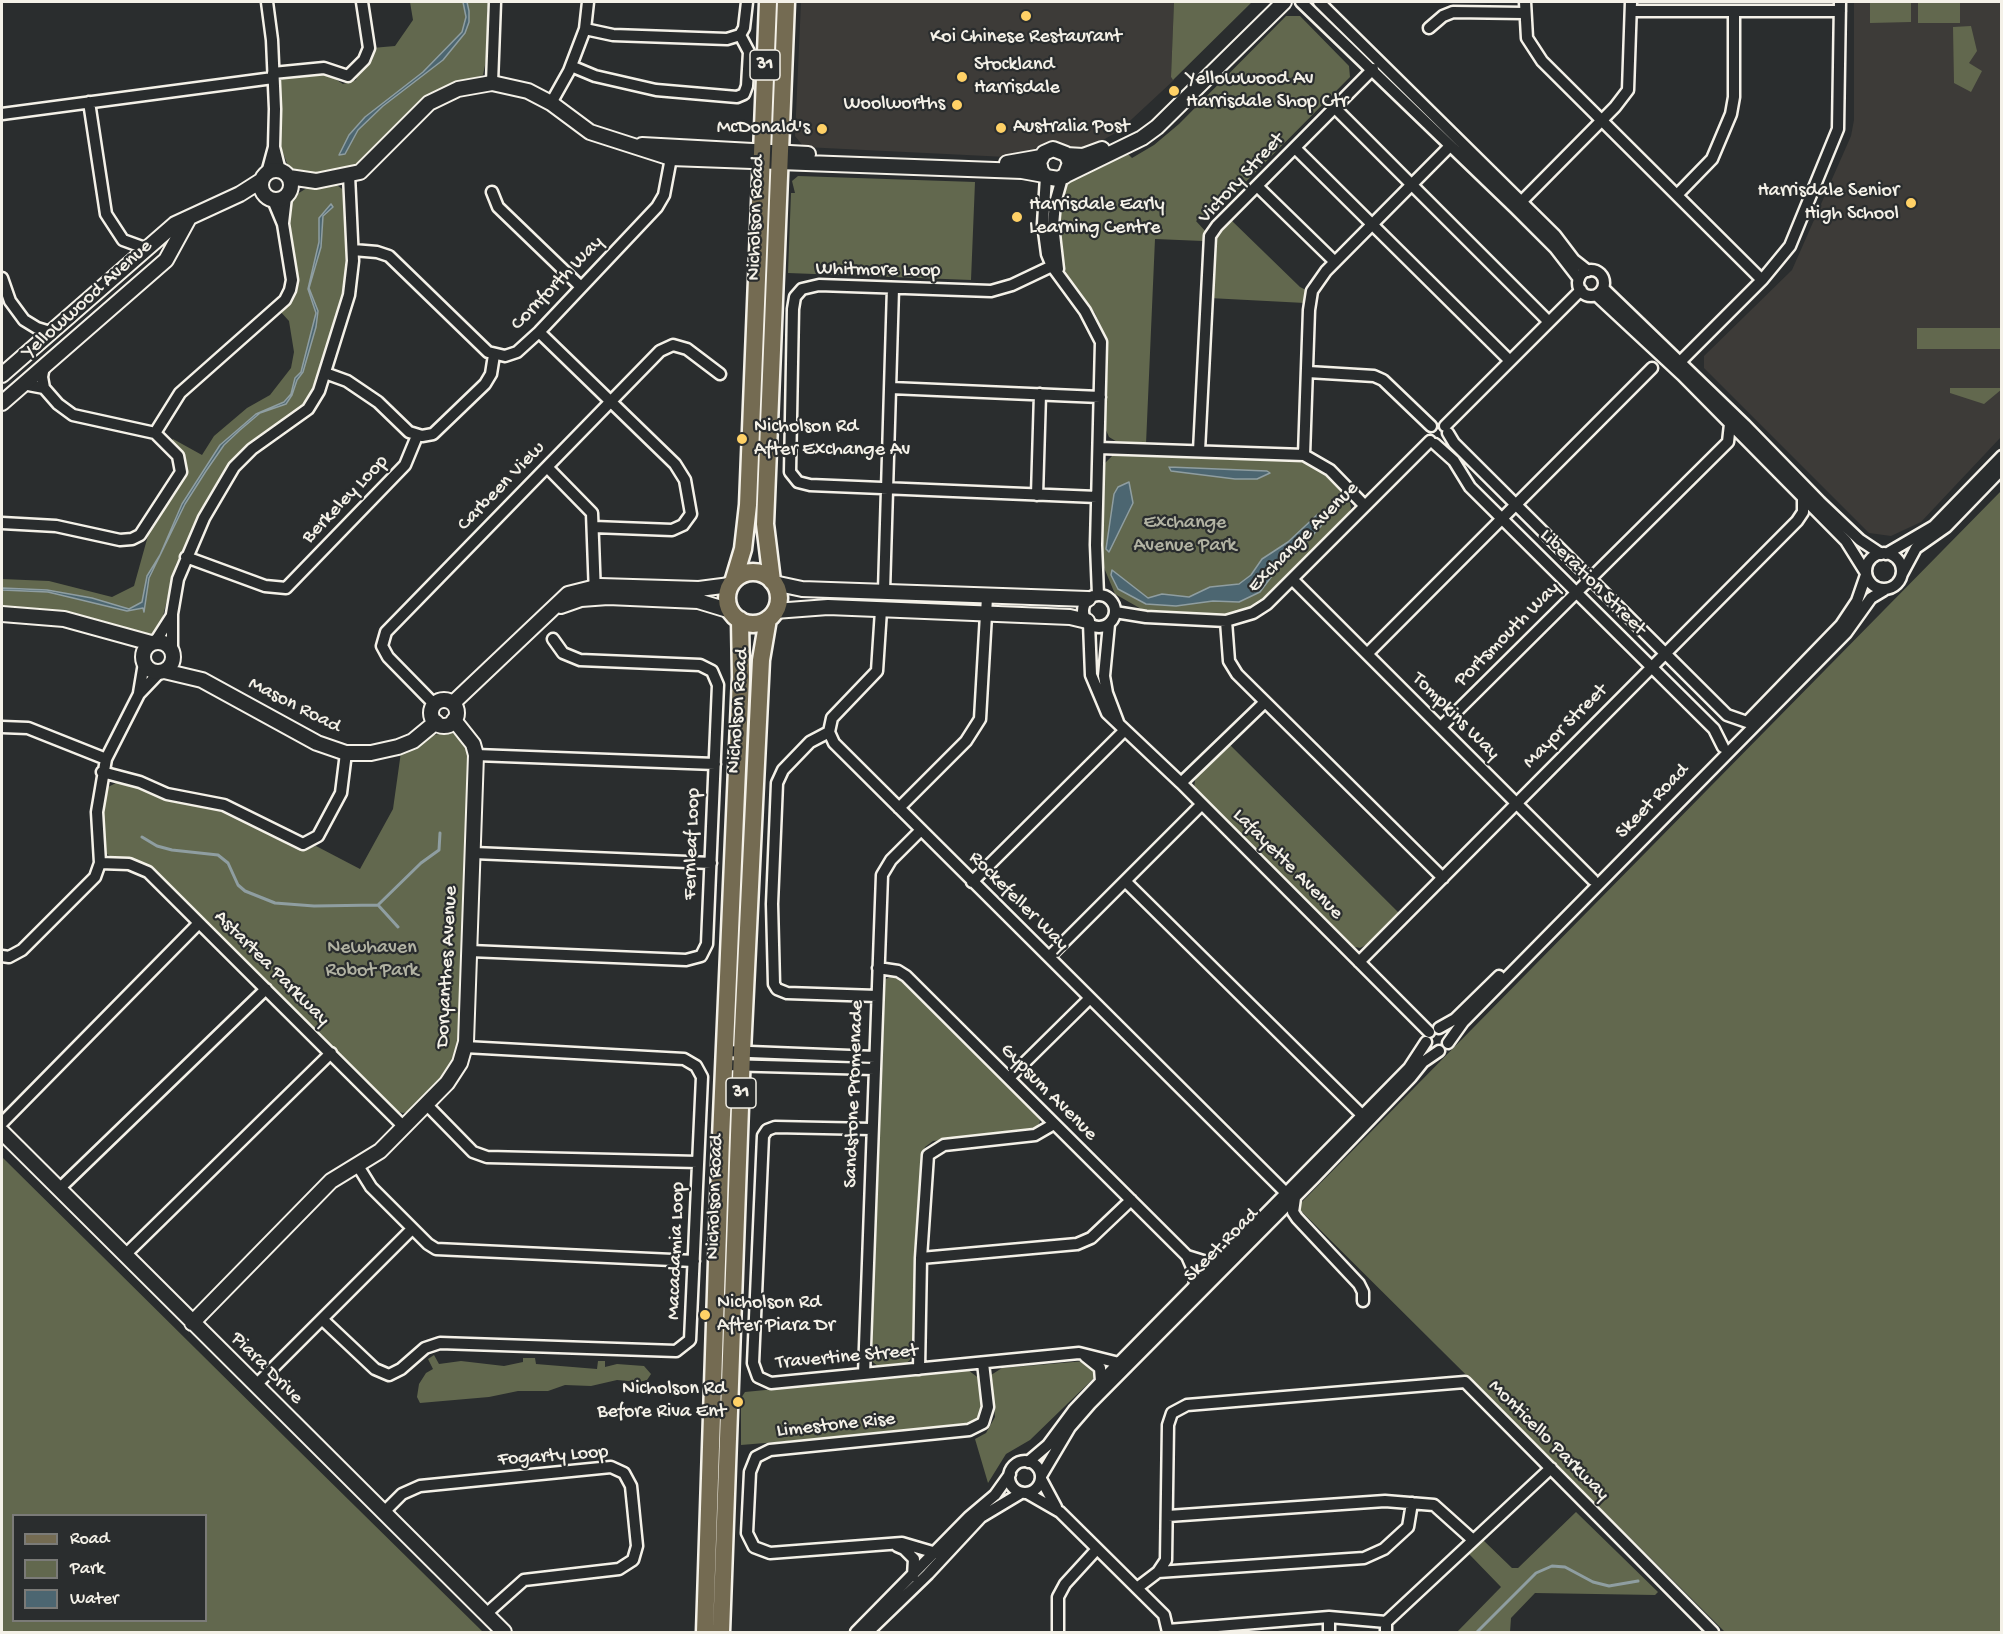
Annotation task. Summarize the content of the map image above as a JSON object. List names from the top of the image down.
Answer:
{
  "streets": {
    "main road": ["31", "Nicholson Road"],
    "street": [
      "Victory Street",
      "Whitmore Loop",
      "Cornforth Way",
      "Yellowwood Avenue",
      "Carbeen View",
      "Berkeley Loop",
      "Exchange Avenue",
      "Liberation Street",
      "Portsmouth Way",
      "Mason Road",
      "Tompkins Way",
      "Mayor Street",
      "Skeet Road",
      "Fernleaf Loop",
      "Lafayette Avenue",
      "Rockefeller Way",
      "Doryanthes Avenue",
      "Astartea Parkway",
      "Gypsum Avenue",
      "Sandstone Promenade",
      "Macadamia Loop",
      "Travertine Street",
      "Piara Drive",
      "Limestone Rise",
      "Monticello Parkway",
      "Fogarty Loop"
    ]
  },
  "crossings": [
    ["Nicholson Road", "Yellowwood Avenue"],
    ["Cornforth Way", "Yellowwood Avenue"],
    ["Carbeen View", "Mason Road"],
    ["Exchange Avenue", "Liberation Street"],
    ["Exchange Avenue", "Tompkins Way"],
    ["Exchange Avenue", "Lafayette Avenue"],
    ["Liberation Street", "Portsmouth Way"],
    ["Liberation Street", "Mayor Street"],
    ["Liberation Street", "Skeet Road"],
    ["Portsmouth Way", "Tompkins Way"],
    ["Tompkins Way", "Mayor Street"],
    ["Tompkins Way", "Skeet Road"],
    ["Mayor Street", "Lafayette Avenue"],
    ["Skeet Road", "Lafayette Avenue"],
    ["Skeet Road", "Rockefeller Way"],
    ["Skeet Road", "Gypsum Avenue"],
    ["Skeet Road", "Travertine Street"],
    ["Fernleaf Loop", "Doryanthes Avenue"],
    ["Rockefeller Way", "Sandstone Promenade"],
    ["Doryanthes Avenue", "Astartea Parkway"],
    ["Doryanthes Avenue", "Macadamia Loop"],
    ["Doryanthes Avenue", "Piara Drive"],
    ["Gypsum Avenue", "Sandstone Promenade"],
    ["Sandstone Promenade", "Travertine Street"],
    ["Travertine Street", "Limestone Rise"],
    ["Piara Drive", "Fogarty Loop"]
  ],
  "parks": ["Exchange Avenue Park", "Newhaven Robot Park"],
  "places": [
    "Koi Chinese Restaurant",
    "Stockland Harrisdale",
    "Yellowwood Av Harrisdale Shop Ctr",
    "Woolworths",
    "Australia Post",
    "McDonald's",
    "Harrisdale Senior High School",
    "Harrisdale Early Learning Centre",
    "Nicholson Rd After Exchange Av",
    "Nicholson Rd After Piara Dr",
    "Nicholson Rd Before Riva Ent"
  ],
  "legend": ["Road", "Park", "Water"]
}
